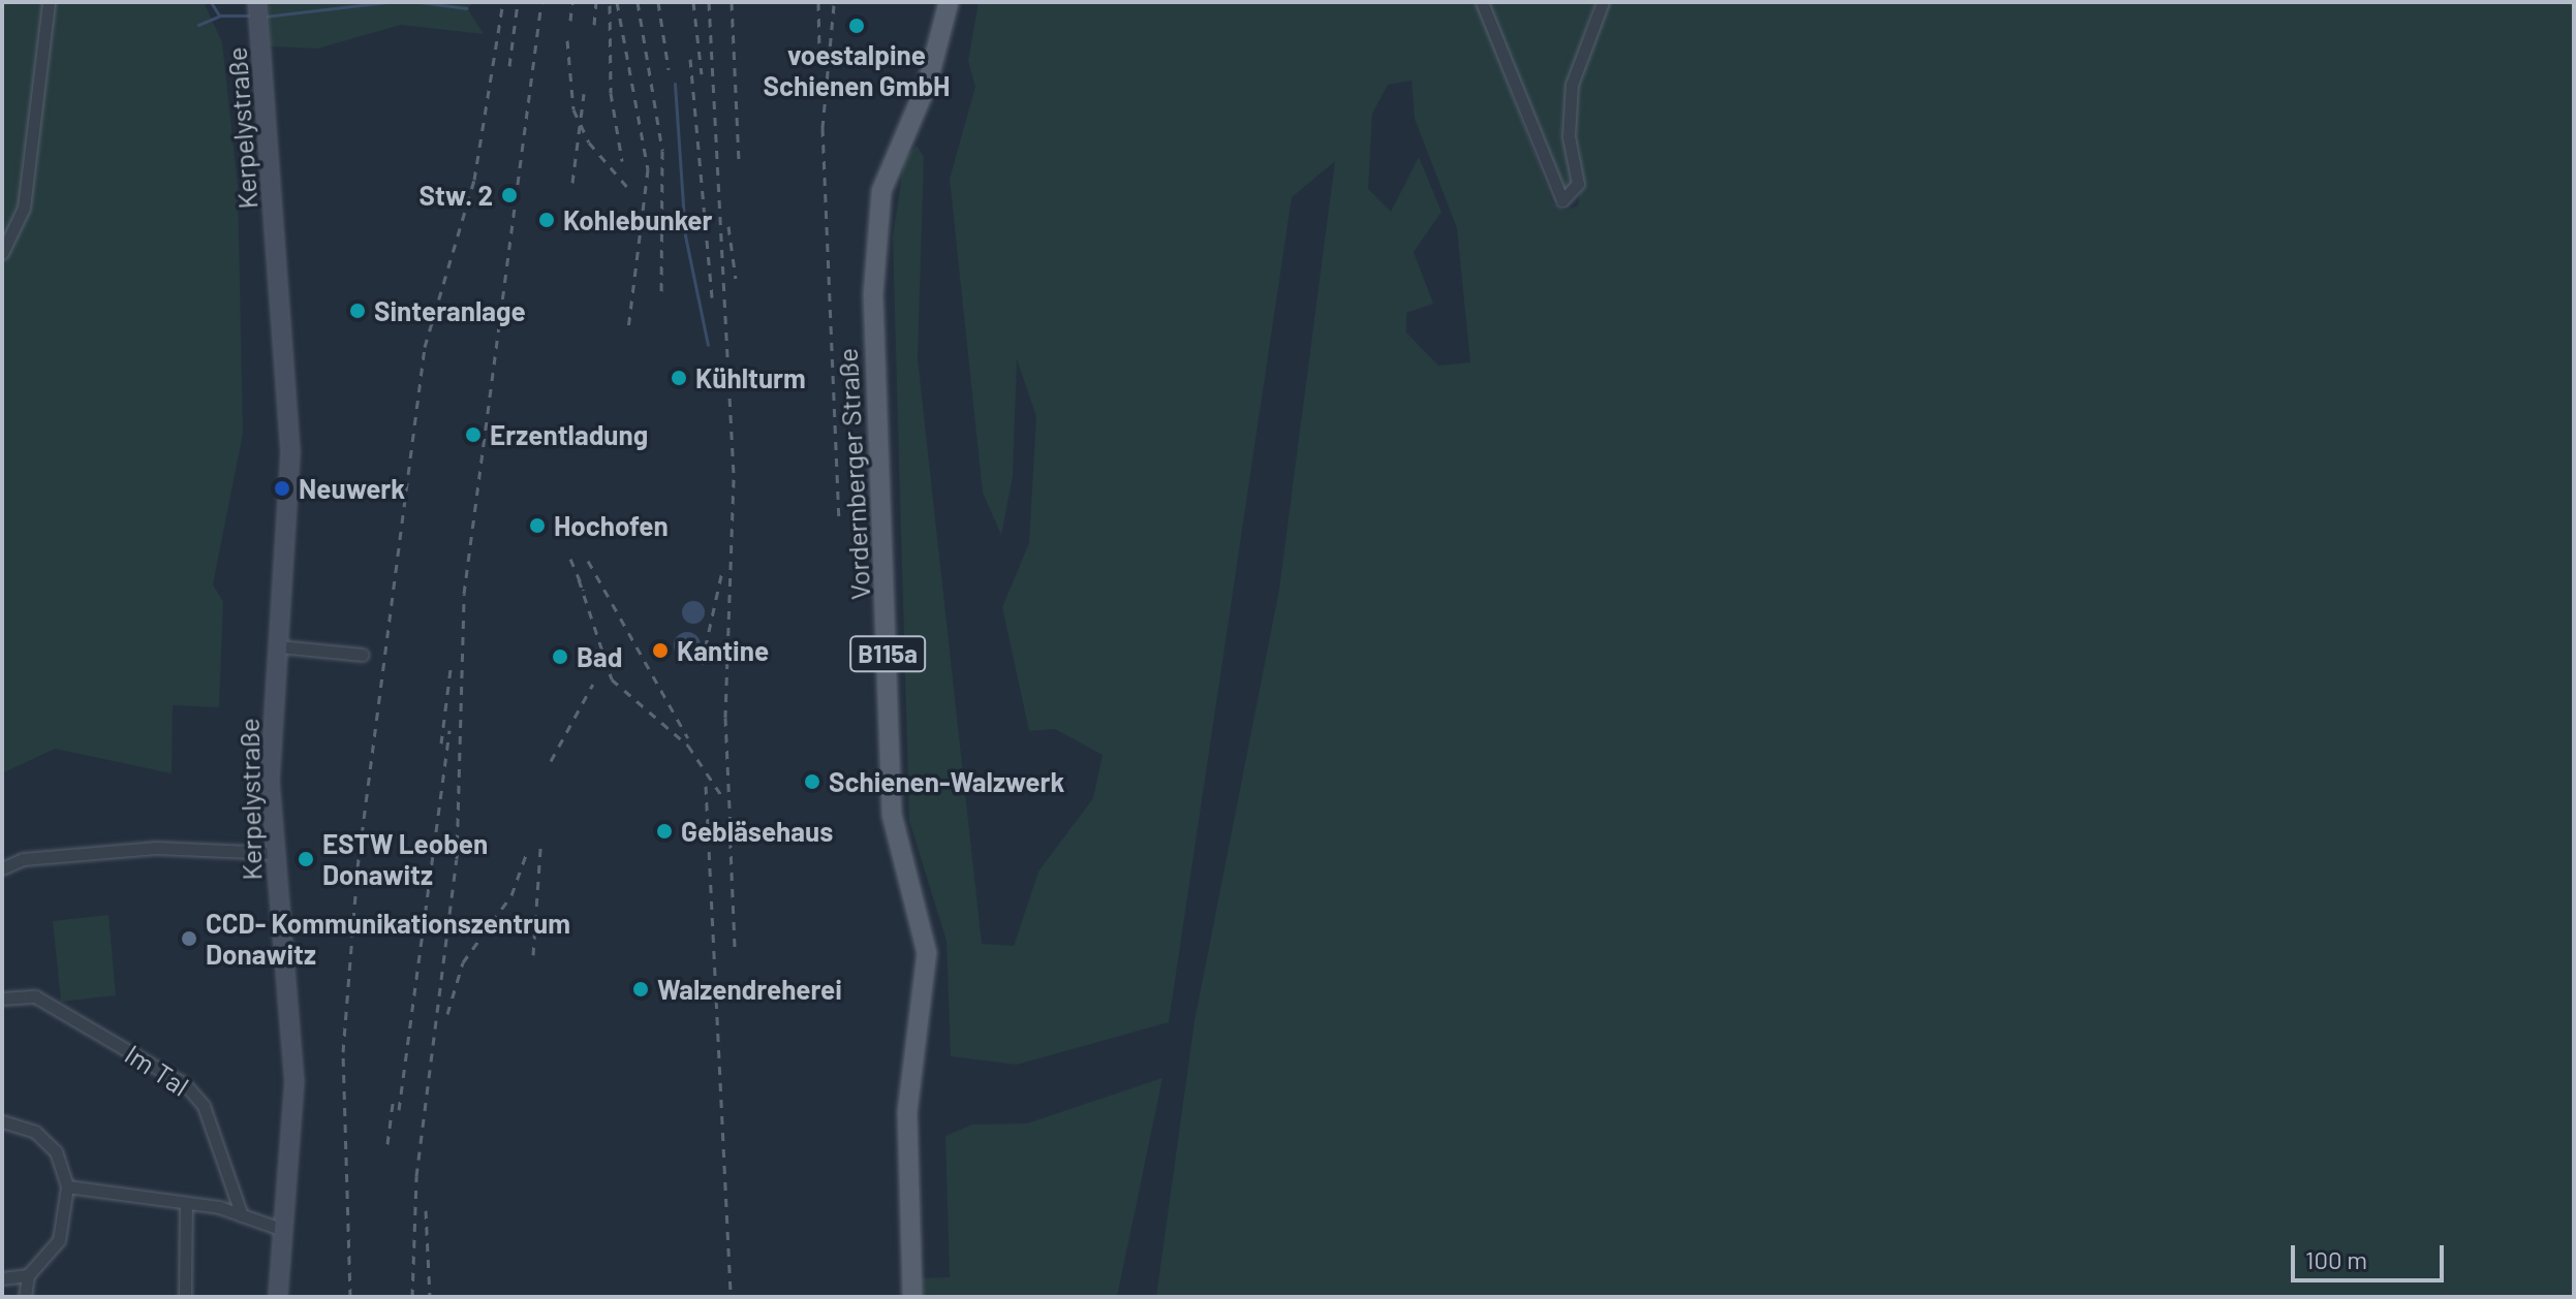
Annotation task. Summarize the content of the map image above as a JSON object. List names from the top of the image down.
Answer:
{
  "streets": {
    "main road": ["Kerpelystraße", "Vordernberger Straße", "B115a"],
    "street": ["Im Tal"]
  },
  "places": [
    "voestalpine Schienen GmbH",
    "Stw. 2",
    "Kohlebunker",
    "Sinteranlage",
    "Kühlturm",
    "Erzentladung",
    "Neuwerk",
    "Hochofen",
    "Kantine",
    "Bad",
    "Schienen-Walzwerk",
    "Gebläsehaus",
    "ESTW Leoben Donawitz",
    "CCD- Kommunikationszentrum Donawitz",
    "Walzendreherei"
  ],
  "scale_bar": "100 m"
}
